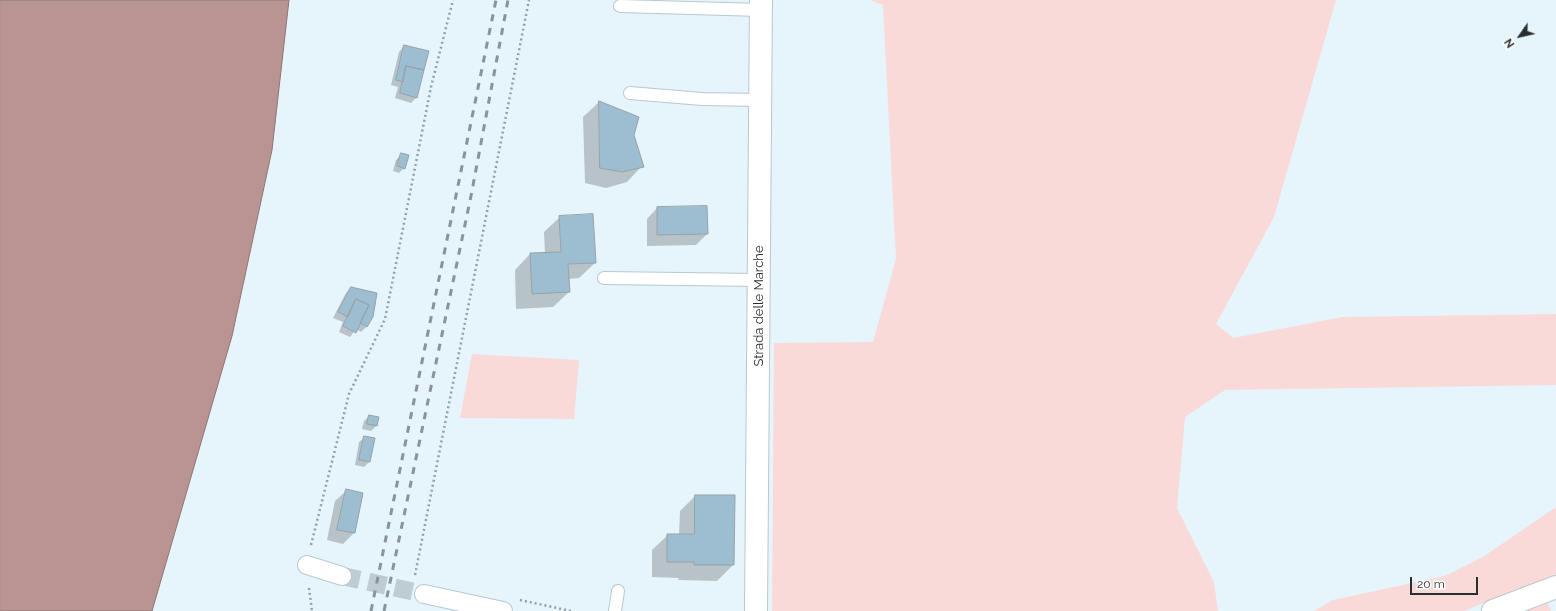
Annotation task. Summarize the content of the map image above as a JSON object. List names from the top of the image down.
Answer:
{
  "streets": {
    "main road": ["Strada delle Marche"]
  },
  "scale_bar": "20 m",
  "north": "bottom left"
}
